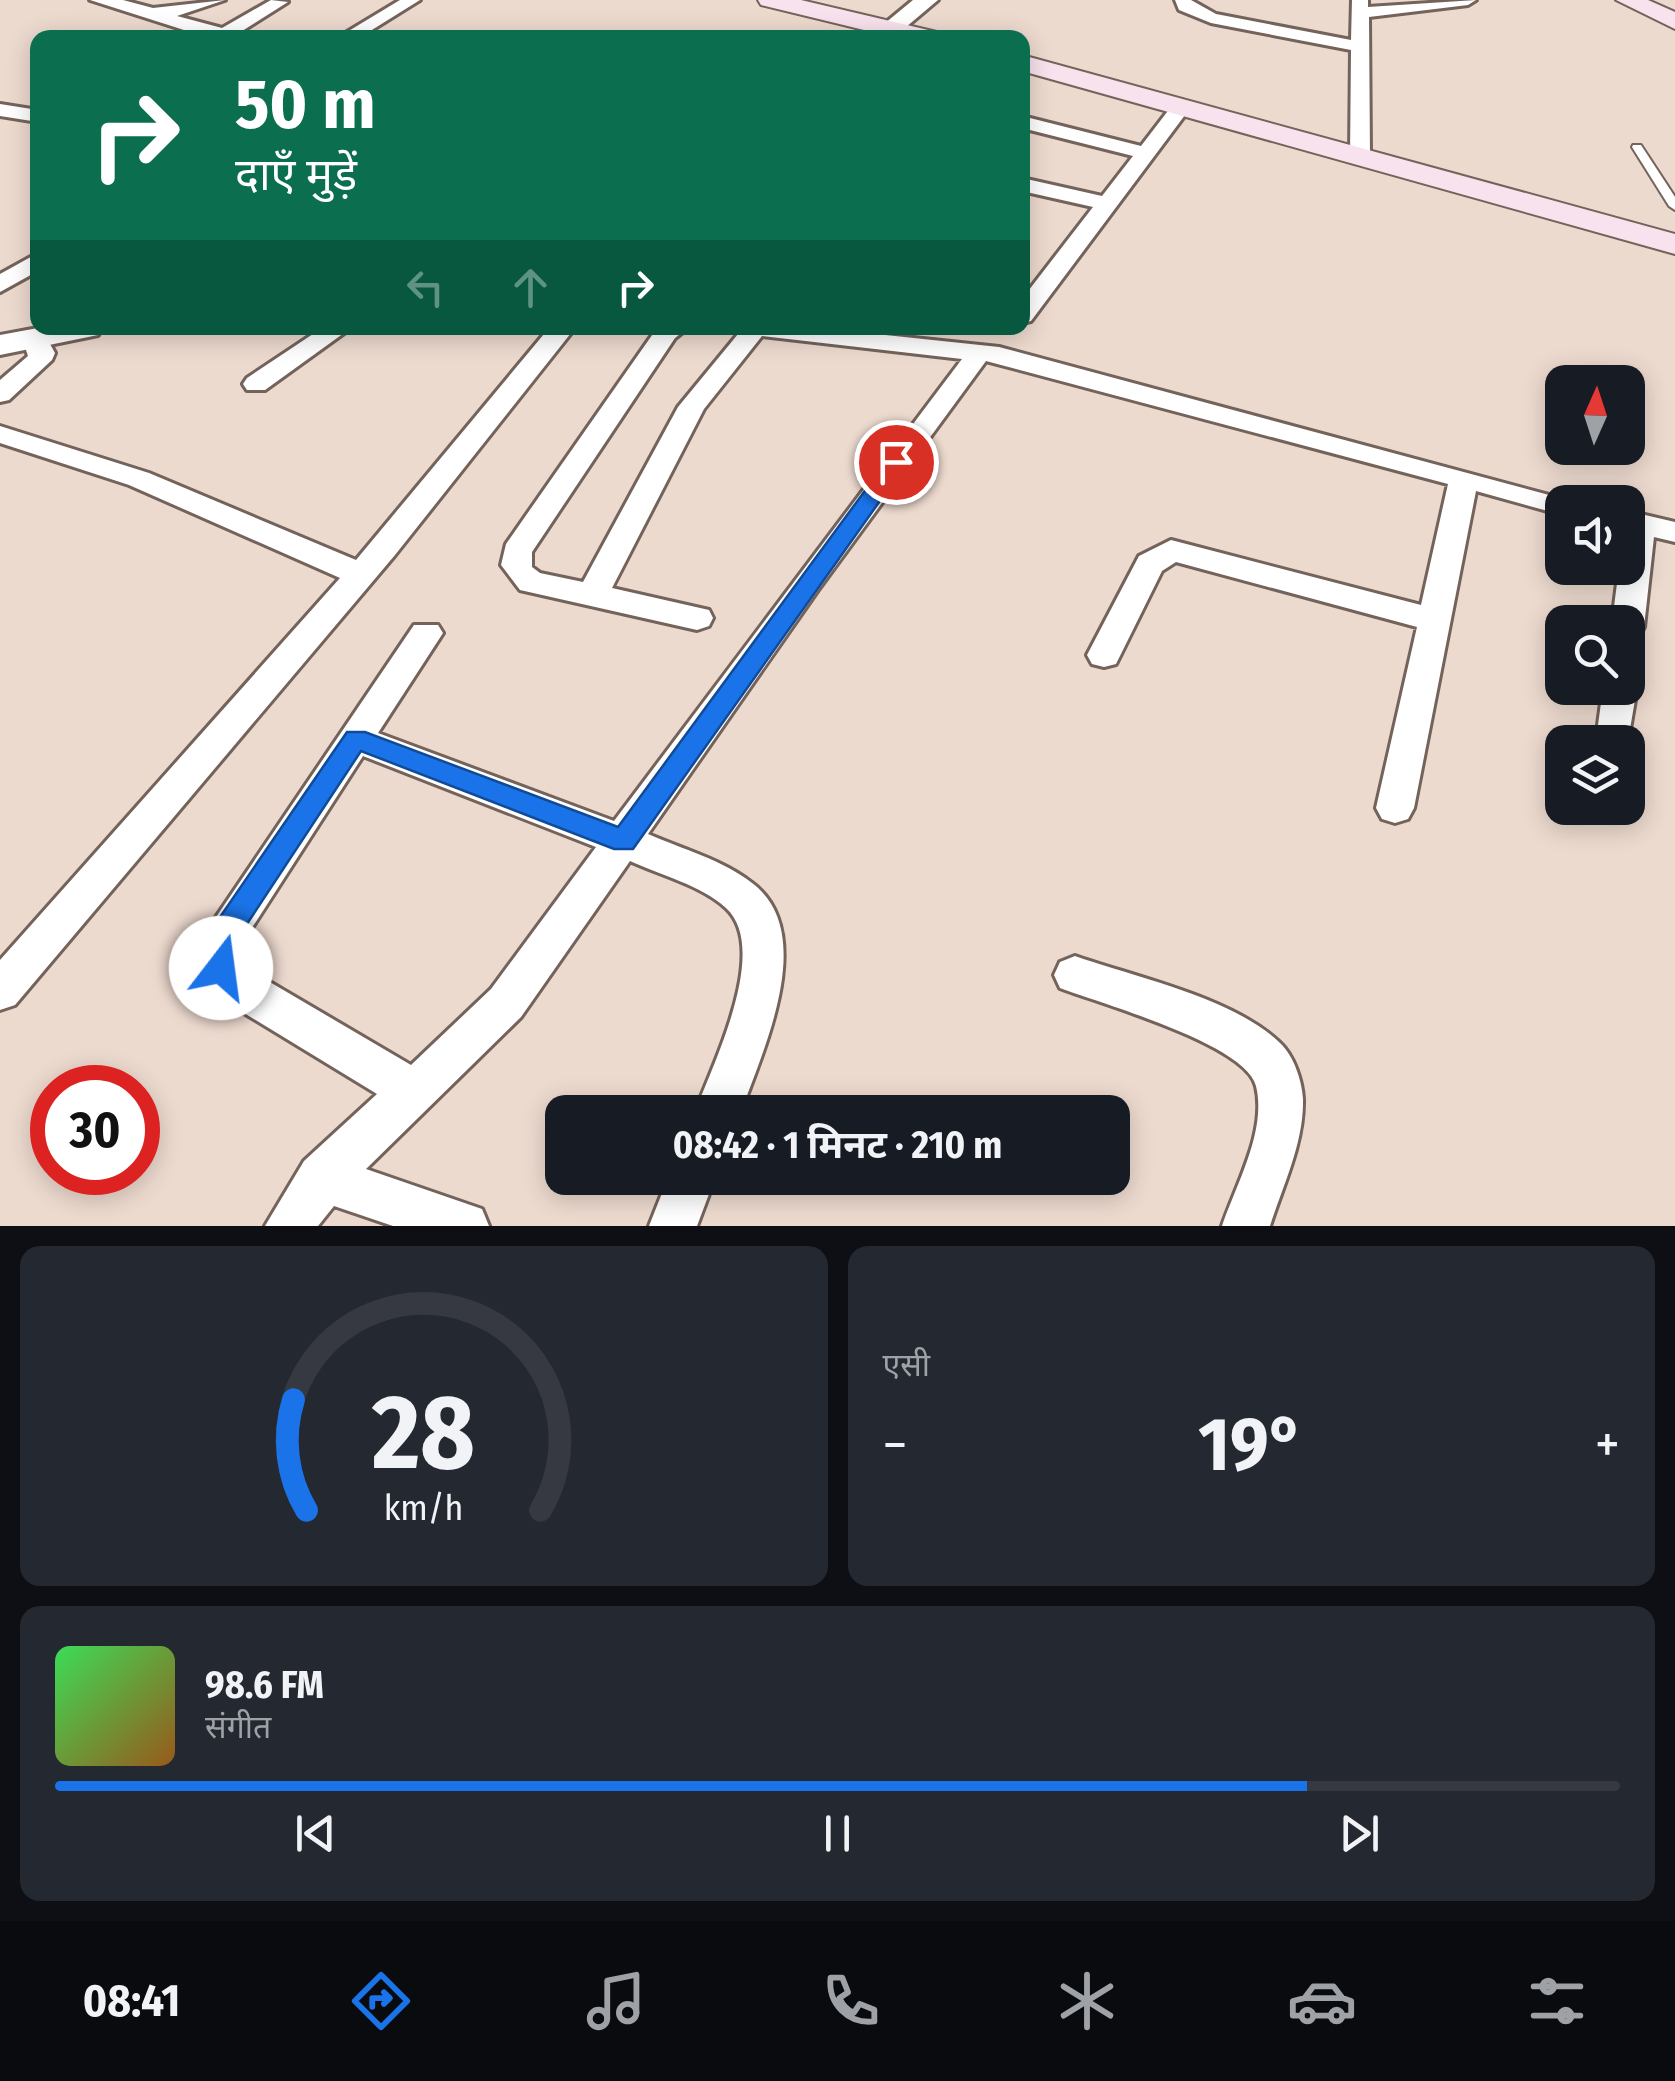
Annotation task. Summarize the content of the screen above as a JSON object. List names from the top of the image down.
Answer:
{
  "north": "top",
  "page": {
    "turn": ["50 m", "दाएँ मुड़ें"],
    "limit": "30",
    "trip": "08:42 · 1 मिनट · 210 m",
    "tile": "एसी",
    "heat": ["−", "19°", "+"],
    "song": ["98.6 FM", "संगीत"],
    "tabs": "08:41",
    "gauge": ["28", "km/h"]
  }
}
